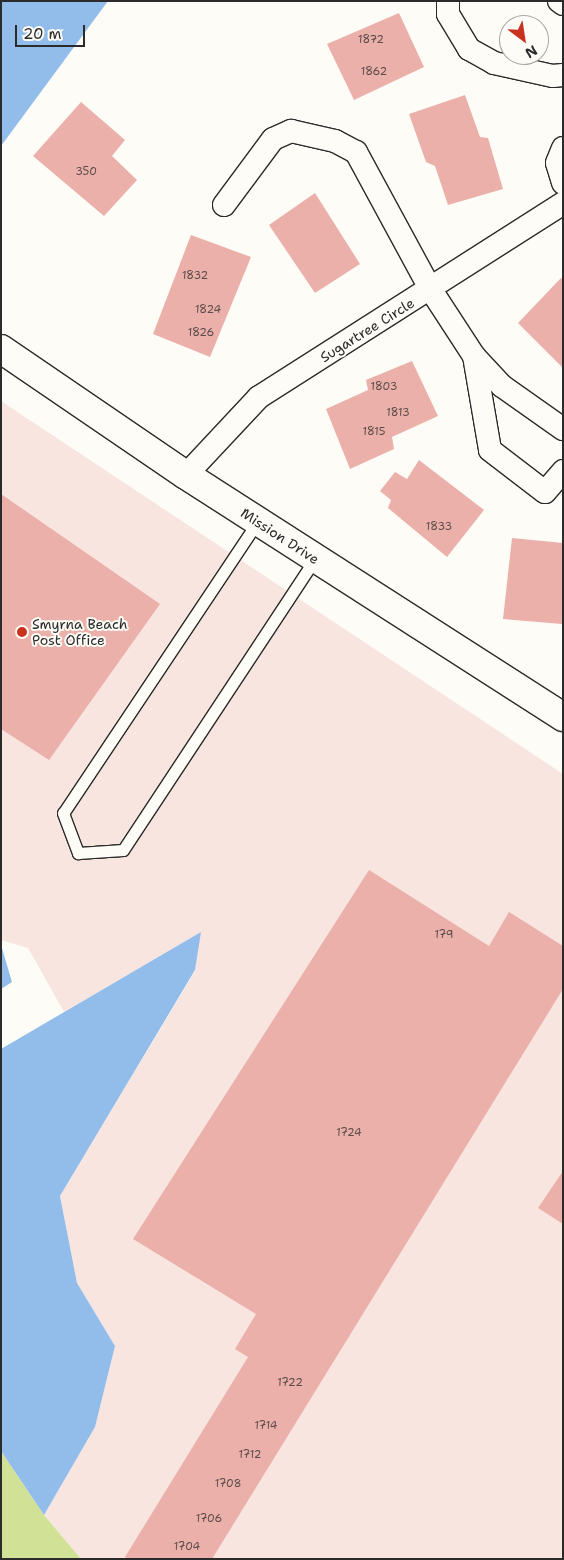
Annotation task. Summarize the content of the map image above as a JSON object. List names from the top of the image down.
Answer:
{
  "streets": {
    "street": ["Sugartree Circle", "Mission Drive"]
  },
  "crossings": [
    ["Sugartree Circle", "Mission Drive"]
  ],
  "places": ["Smyrna Beach Post Office"],
  "house_numbers": [
    "1872",
    "1862",
    "350",
    "1832",
    "1824",
    "1826",
    "1803",
    "1813",
    "1815",
    "1833",
    "179",
    "1724",
    "1722",
    "1714",
    "1712",
    "1708",
    "1706",
    "1704"
  ],
  "scale_bar": "20 m",
  "north": "bottom right"
}
